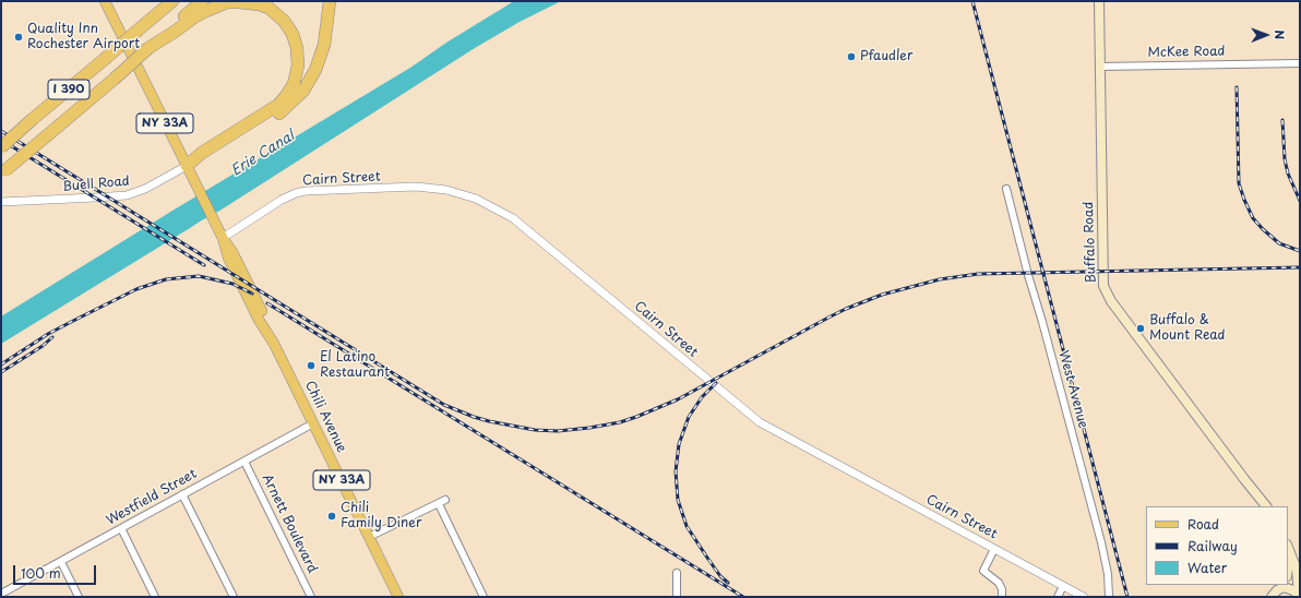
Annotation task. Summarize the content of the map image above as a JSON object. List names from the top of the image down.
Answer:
{
  "streets": {
    "highway": ["I 390"],
    "main road": ["NY 33A", "Buffalo Road", "Chili Avenue"],
    "street": [
      "McKee Road",
      "Cairn Street",
      "Buell Road",
      "West Avenue",
      "Westfield Street",
      "Arnett Boulevard"
    ]
  },
  "crossings": [
    ["McKee Road", "Buffalo Road"],
    ["Cairn Street", "Chili Avenue"],
    ["Buell Road", "Chili Avenue"],
    ["Chili Avenue", "Westfield Street"],
    ["Westfield Street", "Arnett Boulevard"]
  ],
  "water": ["Erie Canal"],
  "places": [
    "Quality Inn Rochester Airport",
    "Pfaudler",
    "Buffalo & Mount Read",
    "El Latino Restaurant",
    "Chili Family Diner"
  ],
  "legend": ["Road", "Railway", "Water"],
  "scale_bar": "100 m",
  "north": "right"
}
